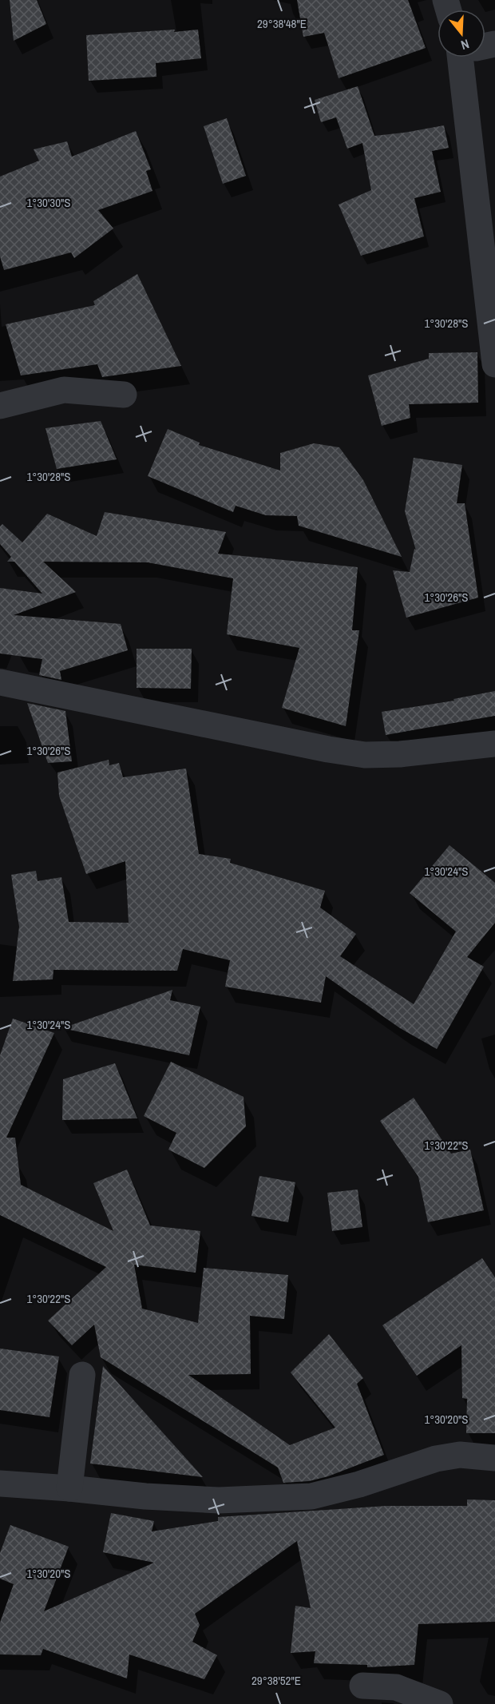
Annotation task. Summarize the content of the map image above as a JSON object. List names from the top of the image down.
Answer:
{
  "north": "bottom",
  "coordinates": [
    "29°38'48\"E",
    "1°30'30\"S",
    "1°30'28\"S",
    "1°30'26\"S",
    "1°30'24\"S",
    "1°30'22\"S",
    "1°30'20\"S",
    "29°38'52\"E"
  ]
}
